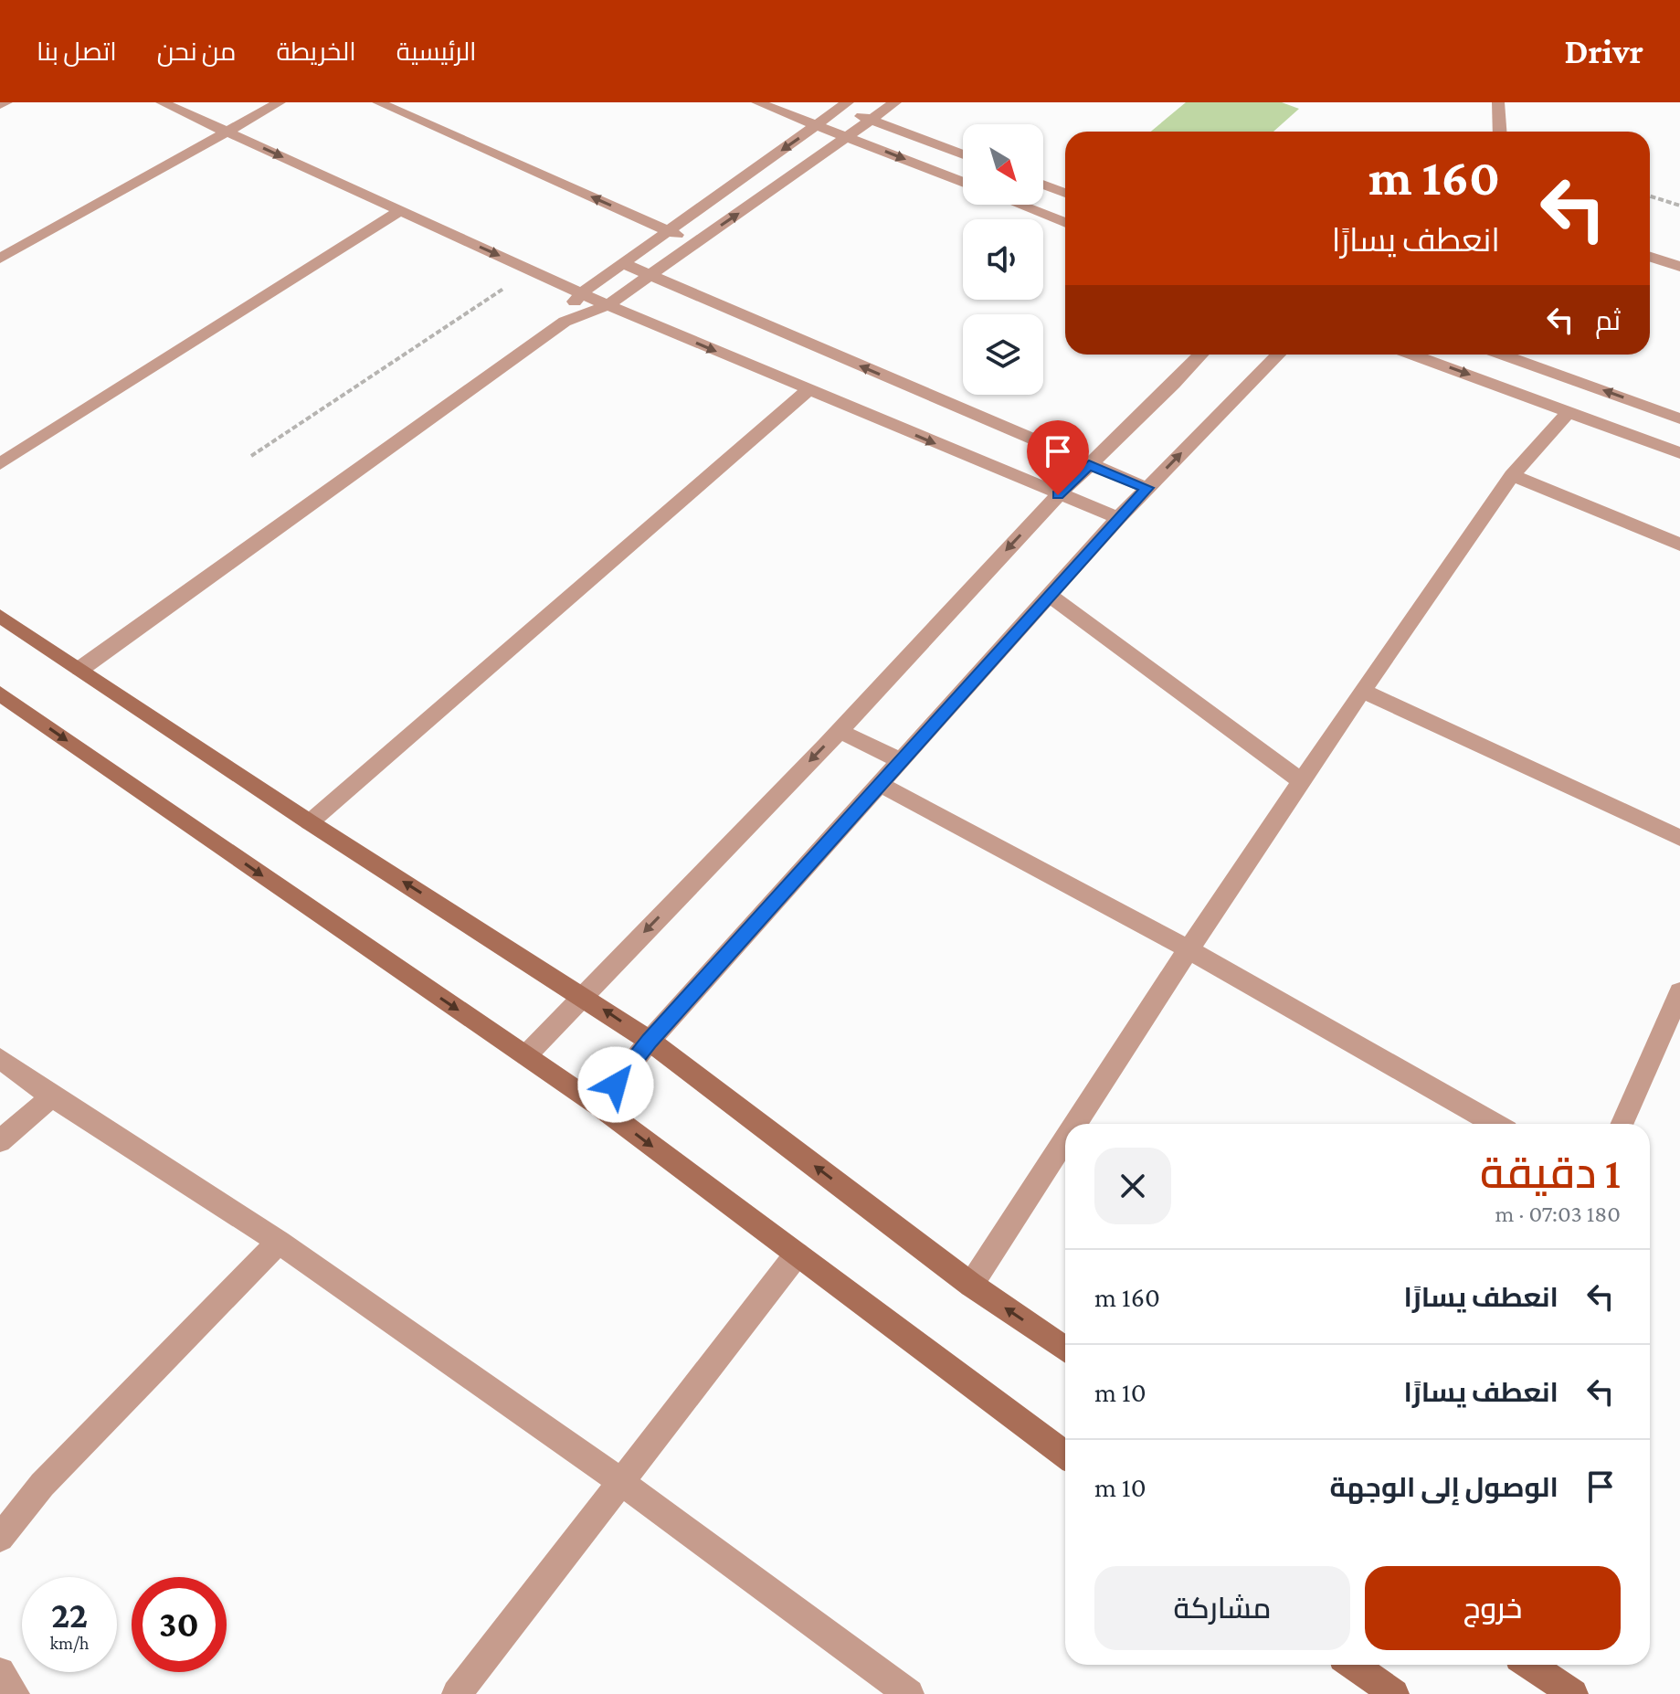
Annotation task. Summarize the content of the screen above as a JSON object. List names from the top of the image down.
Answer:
{
  "north": "bottom right",
  "page": {
    "header": "Drivr",
    "nav": [
      "الرئيسية",
      "الخريطة",
      "من نحن",
      "اتصل بنا"
    ],
    "turn": ["160 m", "انعطف يسارًا"],
    "then": "ثم",
    "heading": ["1 دقيقة", "180 m · 07:03"],
    "list": [
      {
        "name": "انعطف يسارًا",
        "value": "160 m"
      },
      {
        "name": "انعطف يسارًا",
        "value": "10 m"
      },
      {
        "name": "الوصول إلى الوجهة",
        "value": "10 m"
      }
    ],
    "buttons": ["خروج", "مشاركة"],
    "speed": "22 km/h",
    "limit": "30"
  }
}
